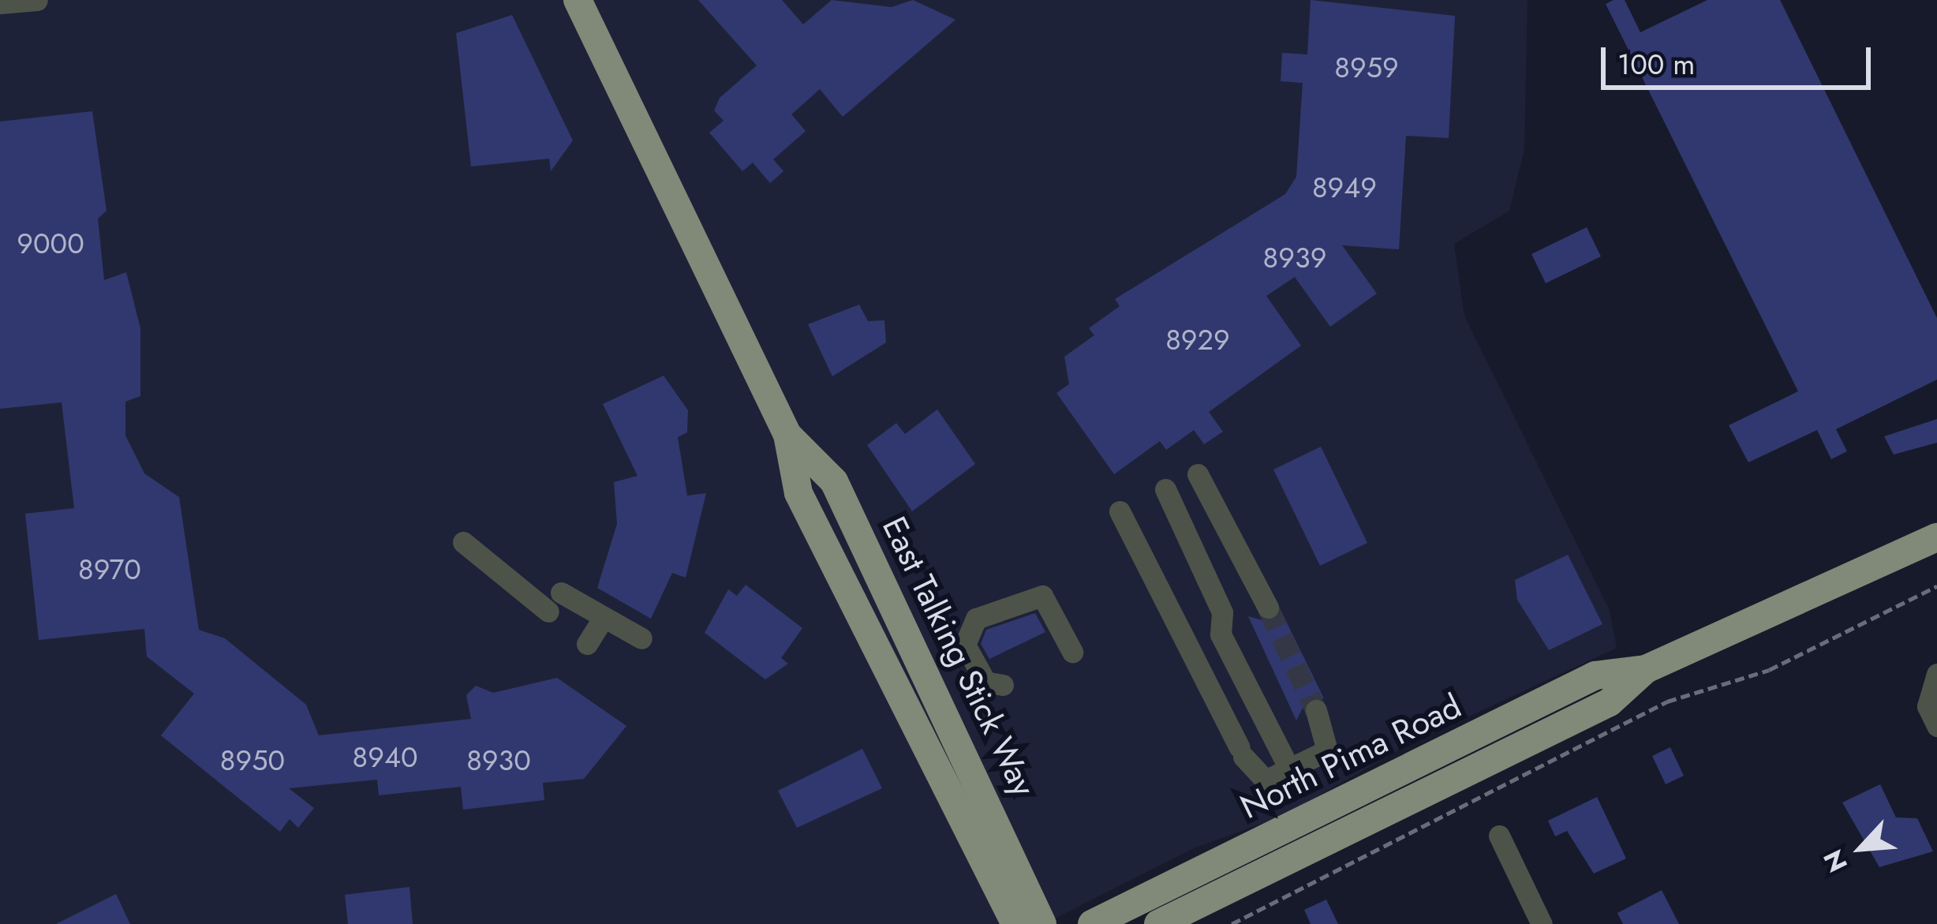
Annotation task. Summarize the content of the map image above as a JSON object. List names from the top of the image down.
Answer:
{
  "streets": {
    "main road": ["East Talking Stick Way", "North Pima Road"]
  },
  "house_numbers": [
    "8959",
    "8949",
    "9000",
    "8939",
    "8929",
    "8970",
    "8940",
    "8950",
    "8930"
  ],
  "scale_bar": "100 m",
  "north": "bottom left"
}
